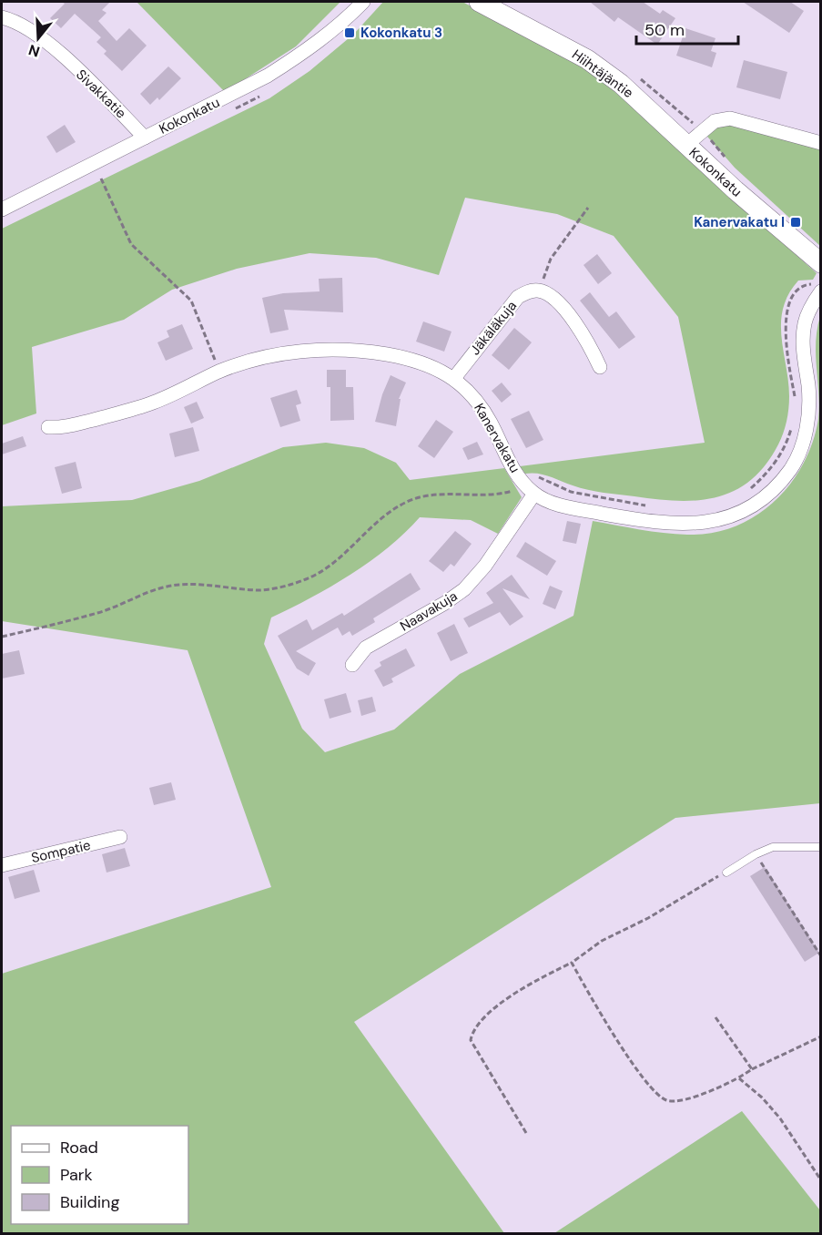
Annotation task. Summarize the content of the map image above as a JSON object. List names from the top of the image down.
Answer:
{
  "streets": {
    "street": [
      "Hiihtäjäntie",
      "Sivakkatie",
      "Kokonkatu",
      "Jäkäläkuja",
      "Kanervakatu",
      "Naavakuja",
      "Sompatie"
    ]
  },
  "crossings": [
    ["Hiihtäjäntie", "Kokonkatu"],
    ["Sivakkatie", "Kokonkatu"],
    ["Jäkäläkuja", "Kanervakatu"],
    ["Kanervakatu", "Naavakuja"]
  ],
  "places": {
    "transit": ["Kokonkatu 3", "Kanervakatu I"]
  },
  "legend": ["Road", "Park", "Building"],
  "scale_bar": "50 m",
  "north": "bottom"
}
